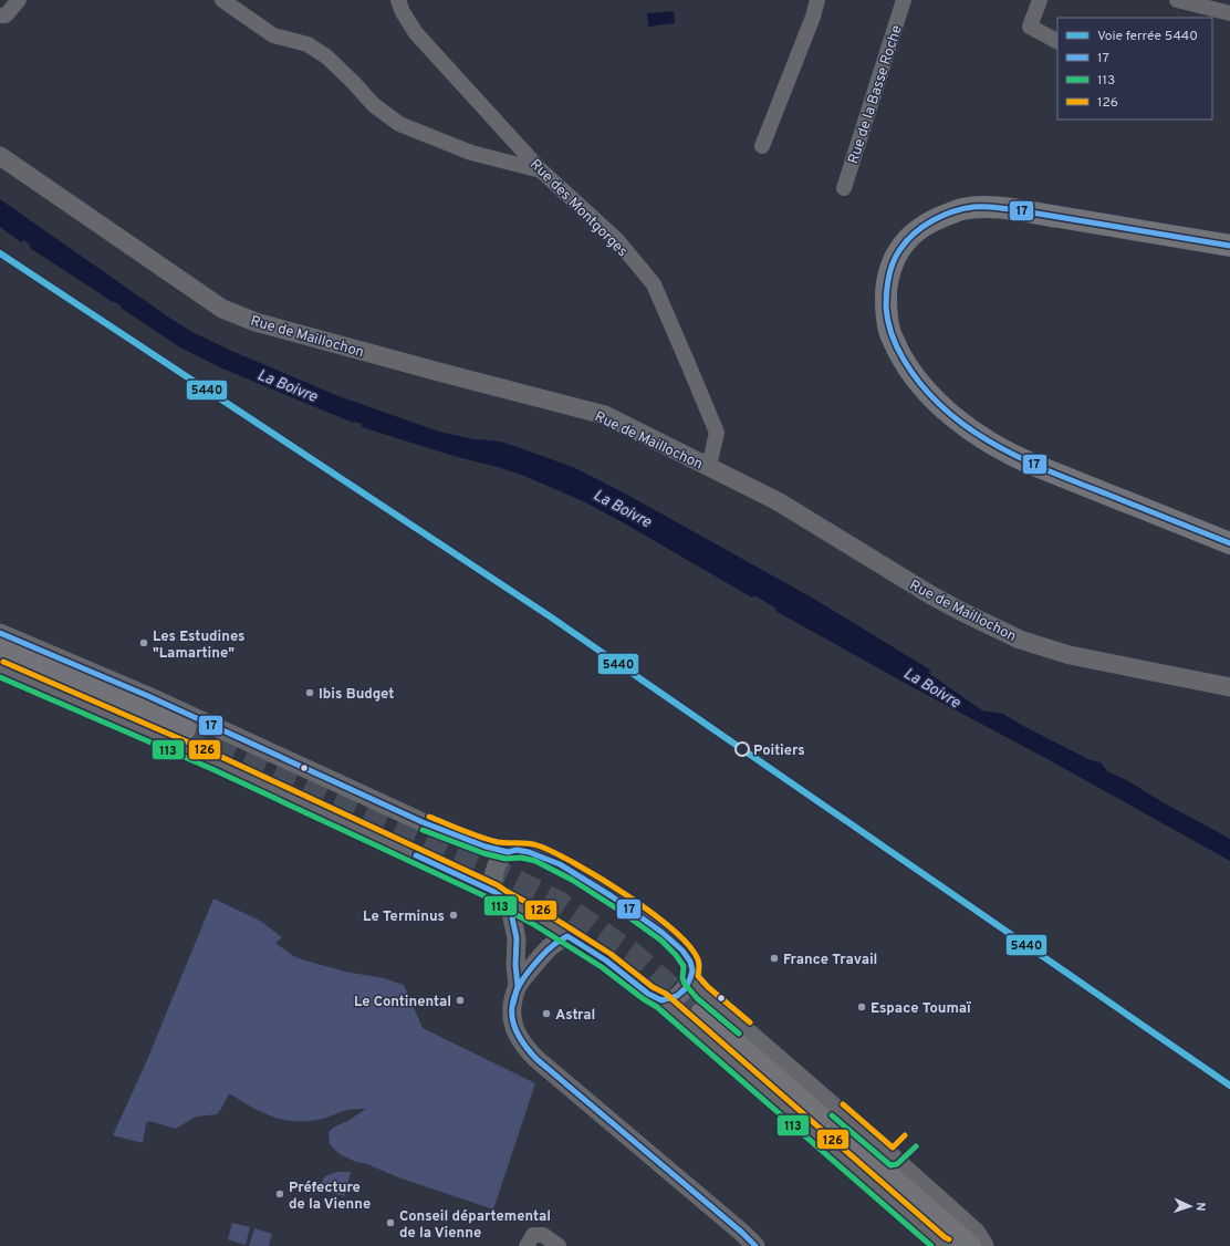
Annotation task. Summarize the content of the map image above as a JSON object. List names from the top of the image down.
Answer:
{
  "streets": {
    "street": ["Rue de la Basse Roche", "Rue des Montgorges", "Rue de Maillochon"]
  },
  "crossings": [
    ["Rue des Montgorges", "Rue de Maillochon"]
  ],
  "water": ["La Boivre"],
  "places": [
    "Les Estudines \"Lamartine\"",
    "Ibis Budget",
    "Poitiers",
    "Le Terminus",
    "France Travail",
    "Le Continental",
    "Espace Toumaï",
    "Astral",
    "Préfecture de la Vienne",
    "Conseil départemental de la Vienne"
  ],
  "lines": [
    "transit line 17",
    "rail line 5440",
    "transit line 126",
    "transit line 113"
  ],
  "legend": [
    "Voie ferrée 5440",
    "17",
    "113",
    "126"
  ],
  "north": "right"
}
